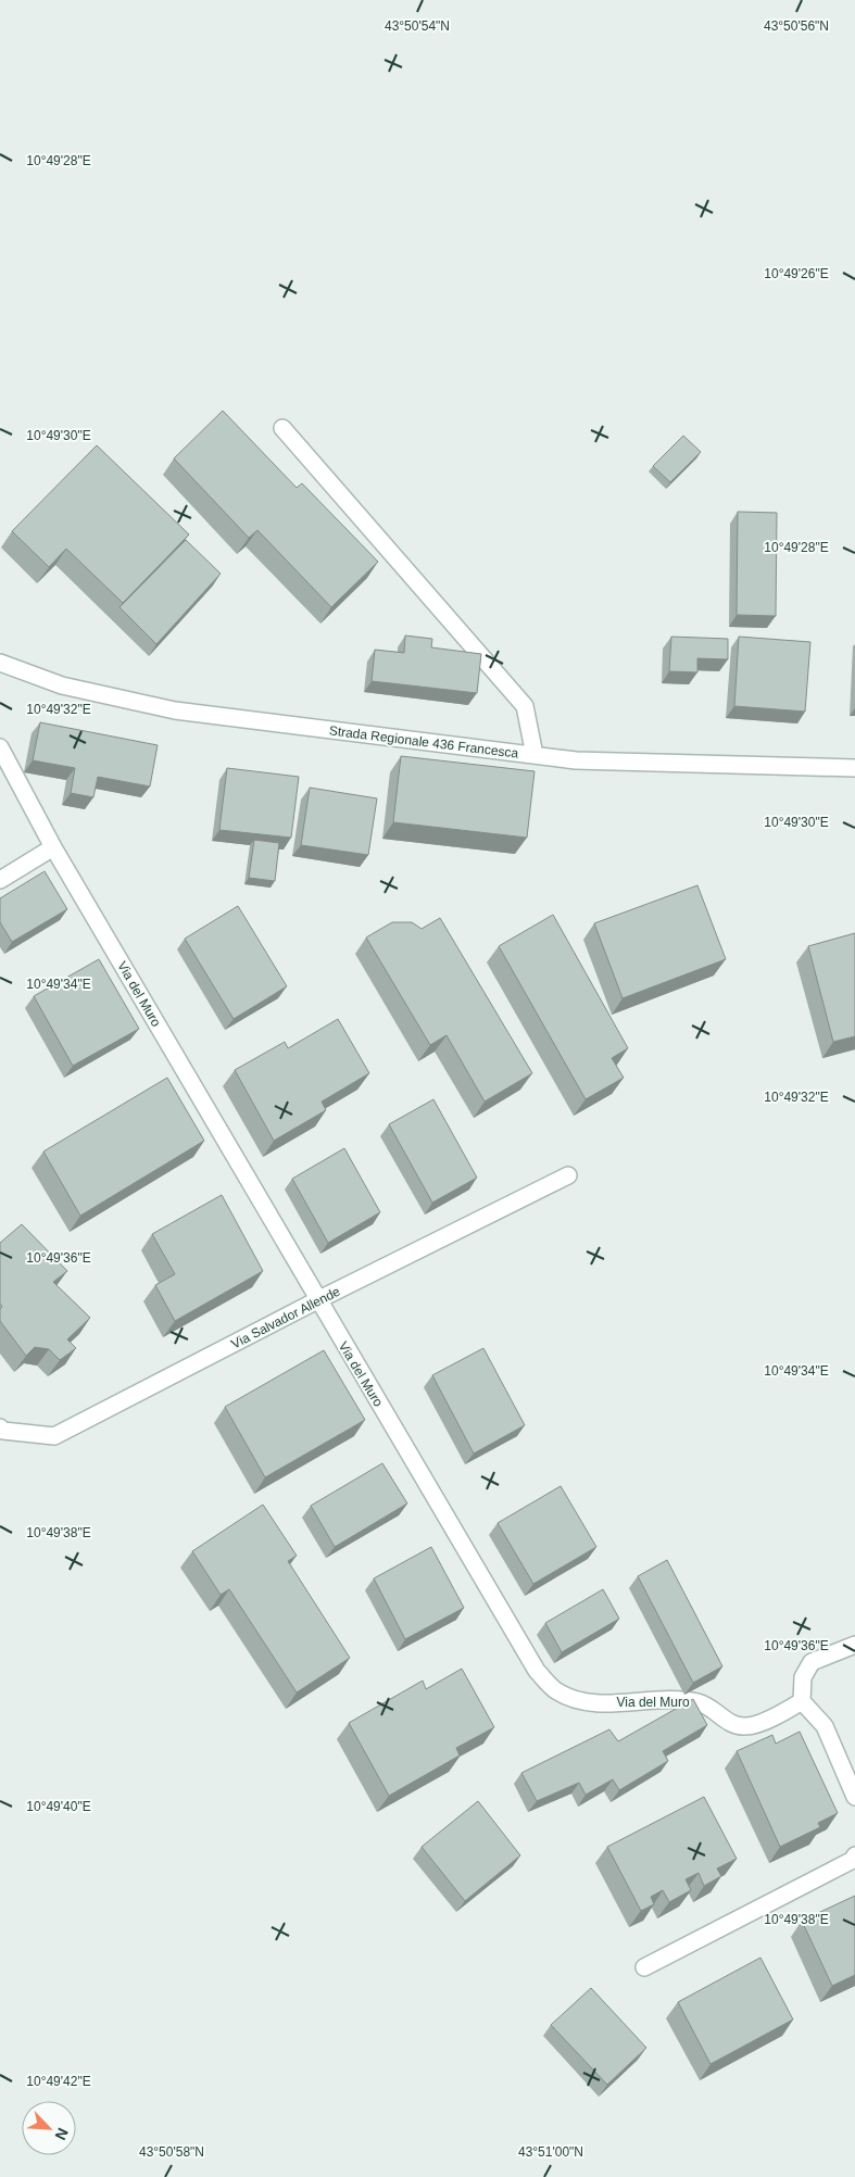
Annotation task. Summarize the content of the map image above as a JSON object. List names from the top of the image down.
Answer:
{
  "streets": {
    "street": ["Strada Regionale 436 Francesca", "Via del Muro", "Via Salvador Allende"]
  },
  "crossings": [
    ["Via del Muro", "Via Salvador Allende"]
  ],
  "north": "bottom right",
  "coordinates": [
    "43°50'56\"N",
    "43°50'54\"N",
    "10°49'28\"E",
    "10°49'26\"E",
    "10°49'30\"E",
    "10°49'32\"E",
    "10°49'34\"E",
    "10°49'36\"E",
    "10°49'38\"E",
    "10°49'40\"E",
    "10°49'42\"E",
    "43°50'58\"N",
    "43°51'00\"N"
  ]
}
